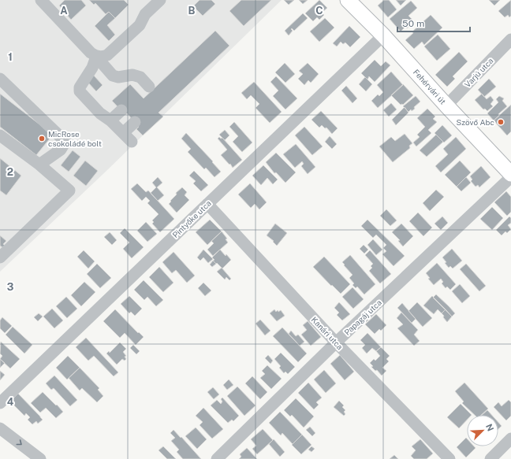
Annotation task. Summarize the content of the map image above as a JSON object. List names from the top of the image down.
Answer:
{
  "streets": {
    "main road": ["Fehérvári út"],
    "street": [
      "Varjú utca",
      "Pintyőke utca",
      "Papagáj utca",
      "Kanári utca"
    ]
  },
  "crossings": [
    ["Varjú utca", "Fehérvári út"],
    ["Fehérvári út", "Pintyőke utca"],
    ["Fehérvári út", "Papagáj utca"],
    ["Pintyőke utca", "Kanári utca"],
    ["Papagáj utca", "Kanári utca"]
  ],
  "places": ["Szövő Abc", "MicRose csokoládé bolt"],
  "scale_bar": "50 m",
  "north": "top right",
  "grid": {
    "columns": ["A", "B", "C"],
    "rows": [
      "1",
      "2",
      "3",
      "4"
    ]
  }
}
